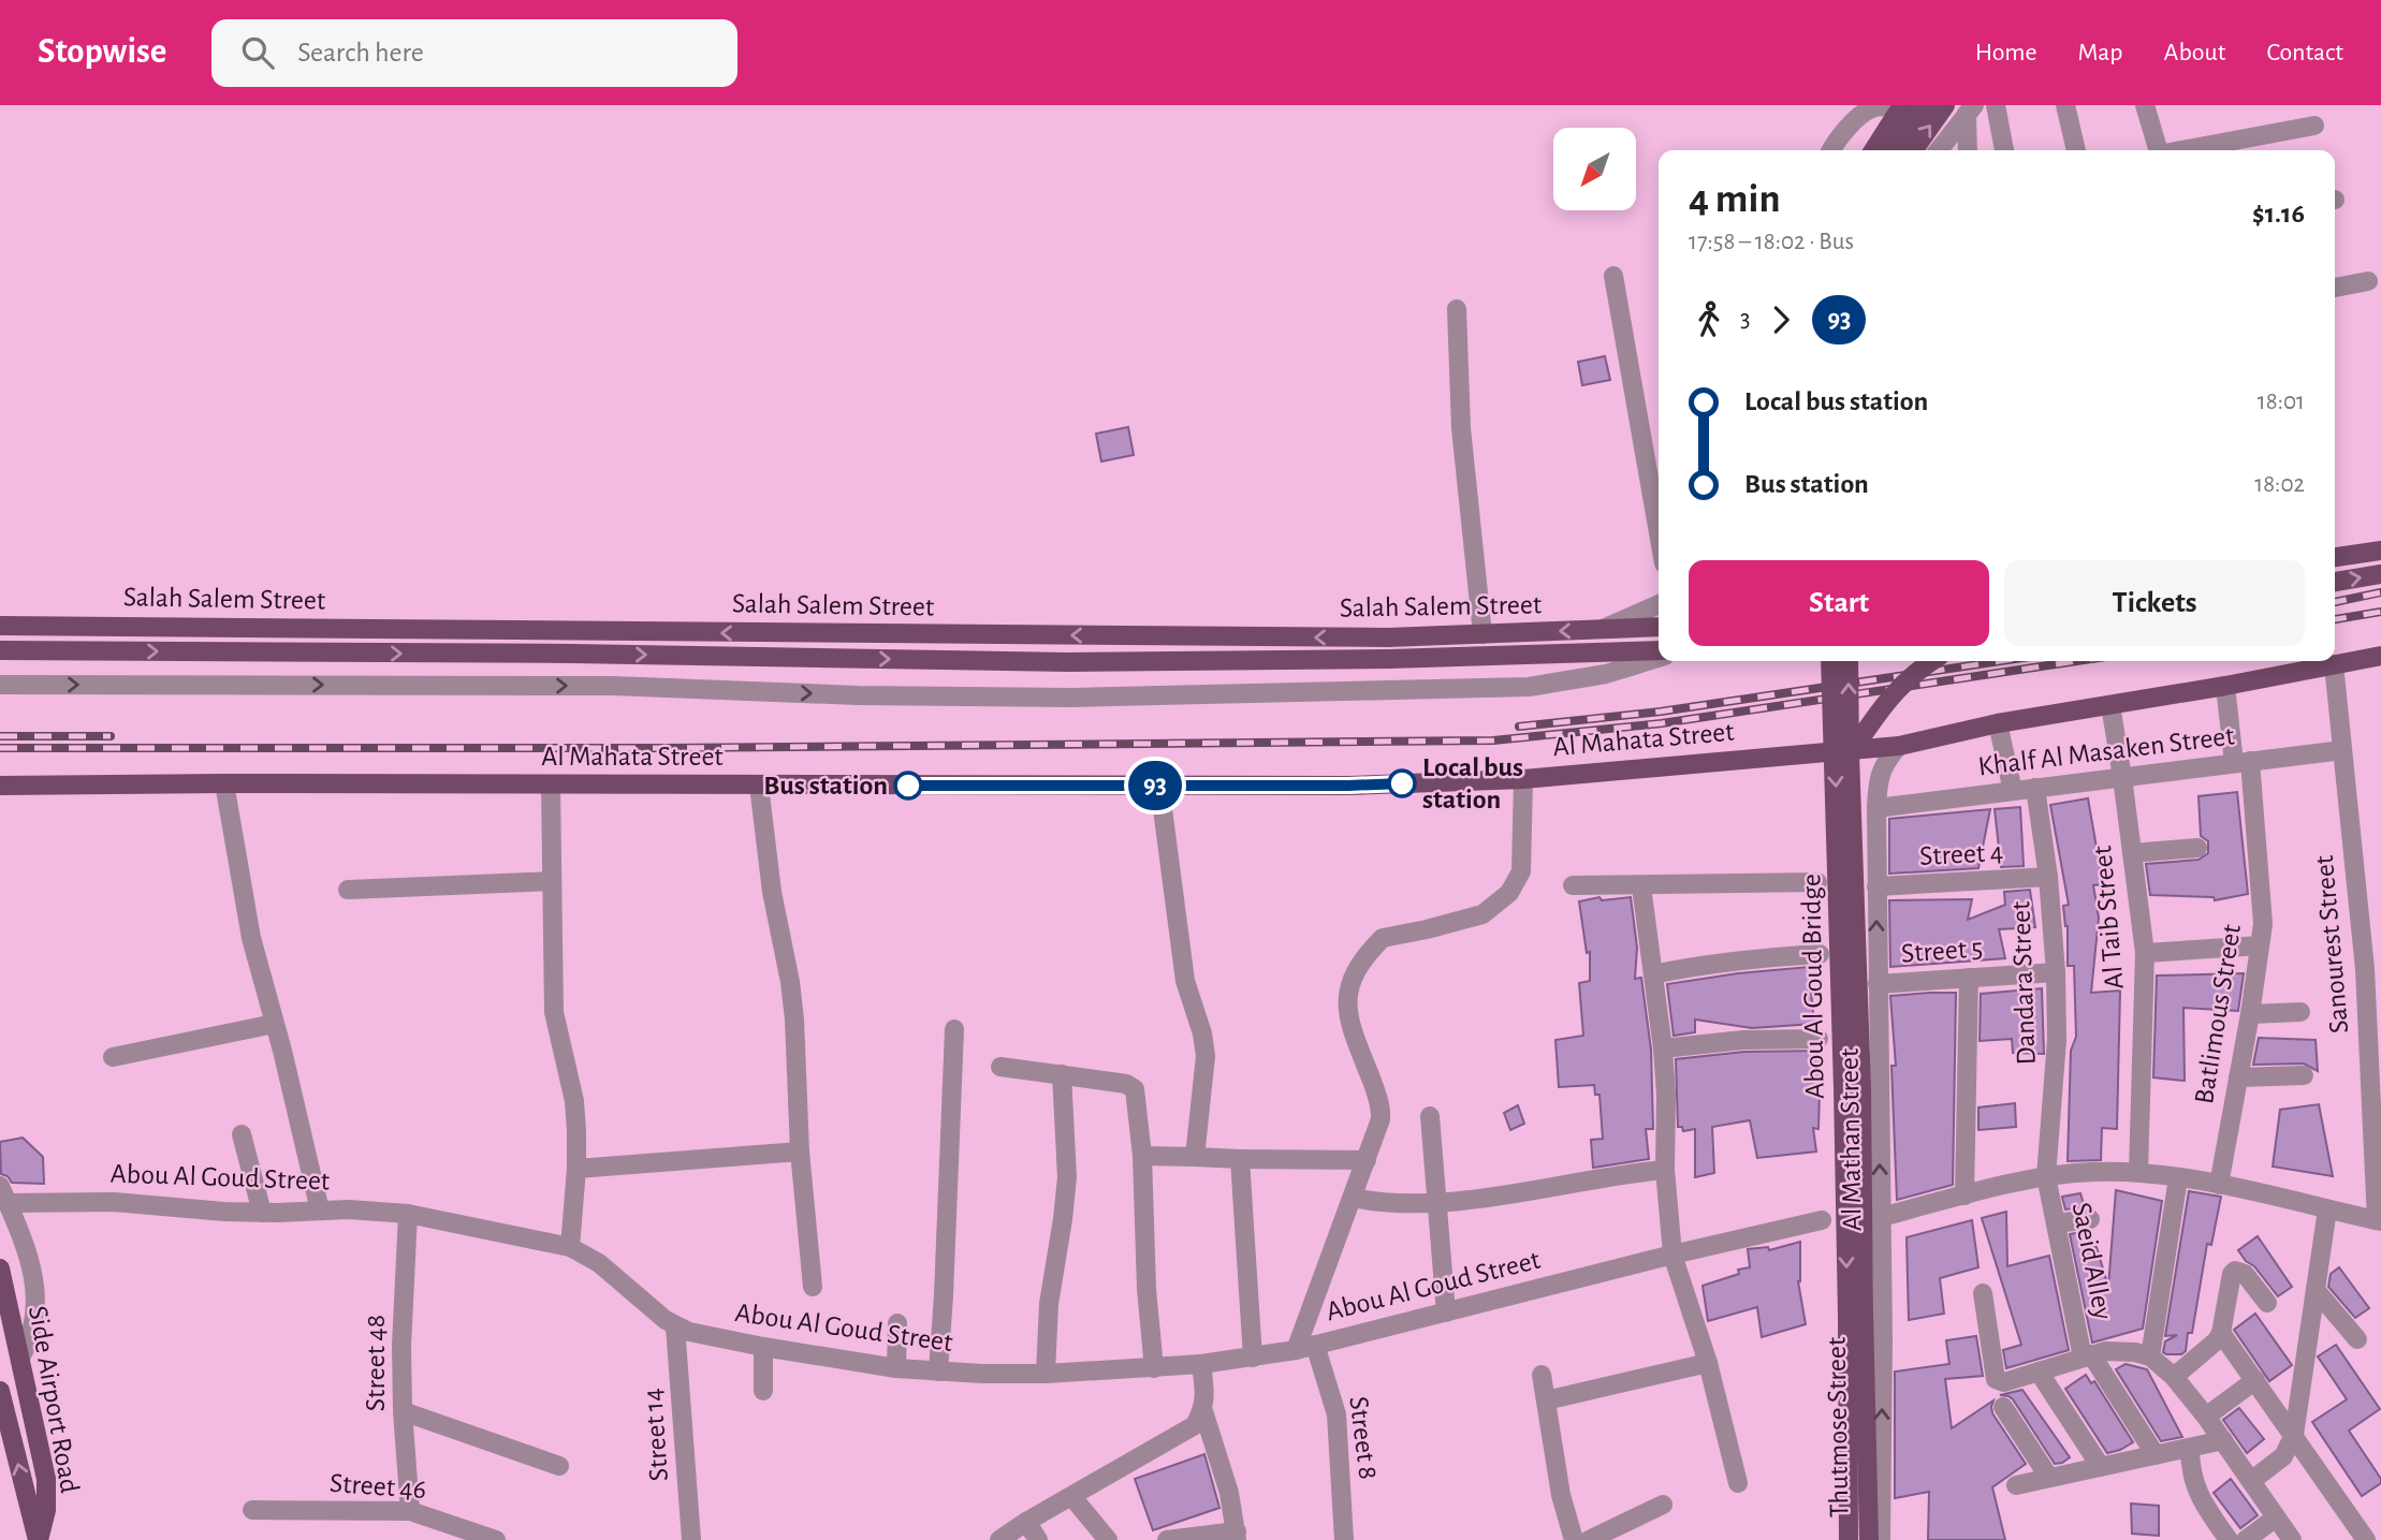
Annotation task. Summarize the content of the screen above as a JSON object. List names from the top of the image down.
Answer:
{
  "streets": {
    "main road": [
      "Salah Salem Street",
      "Al Mahata Street",
      "Abou Al Goud Bridge",
      "Side Airport Road",
      "Thutmose Street"
    ],
    "street": [
      "Khalf Al Masaken Street",
      "Street 4",
      "Al Taib Street",
      "Sanourest Street",
      "Street 5",
      "Dandara Street",
      "Batlimous Street",
      "Al Mathan Street",
      "Abou Al Goud Street",
      "Saeid Alley",
      "Street 48",
      "Street 14",
      "Street 8",
      "Street 46"
    ]
  },
  "crossings": [
    ["Al Mahata Street", "Al Taib Street"],
    ["Al Mahata Street", "Sanourest Street"],
    ["Al Mahata Street", "Batlimous Street"],
    ["Al Mahata Street", "Al Mathan Street"],
    ["Khalf Al Masaken Street", "Al Taib Street"],
    ["Khalf Al Masaken Street", "Sanourest Street"],
    ["Khalf Al Masaken Street", "Dandara Street"],
    ["Khalf Al Masaken Street", "Batlimous Street"],
    ["Khalf Al Masaken Street", "Al Mathan Street"],
    ["Street 4", "Dandara Street"],
    ["Street 4", "Al Mathan Street"],
    ["Street 5", "Dandara Street"],
    ["Street 5", "Al Mathan Street"],
    ["Dandara Street", "Saeid Alley"],
    ["Abou Al Goud Bridge", "Thutmose Street"],
    ["Abou Al Goud Street", "Street 48"],
    ["Abou Al Goud Street", "Street 14"],
    ["Abou Al Goud Street", "Street 8"],
    ["Street 48", "Street 46"]
  ],
  "places": ["Local bus station", "Bus station"],
  "lines": ["bus line 93"],
  "north": "bottom left",
  "page": {
    "header": "Stopwise",
    "search": "Search here",
    "nav": [
      "Home",
      "Map",
      "About",
      "Contact"
    ],
    "on_map": "93",
    "heading": ["4 min", "17:58 – 18:02 · Bus", "$1.16"],
    "legs": ["3", "93"],
    "list": [
      {
        "name": "Local bus station",
        "value": "18:01"
      },
      {
        "name": "Bus station",
        "value": "18:02"
      }
    ],
    "buttons": ["Start", "Tickets"]
  }
}
